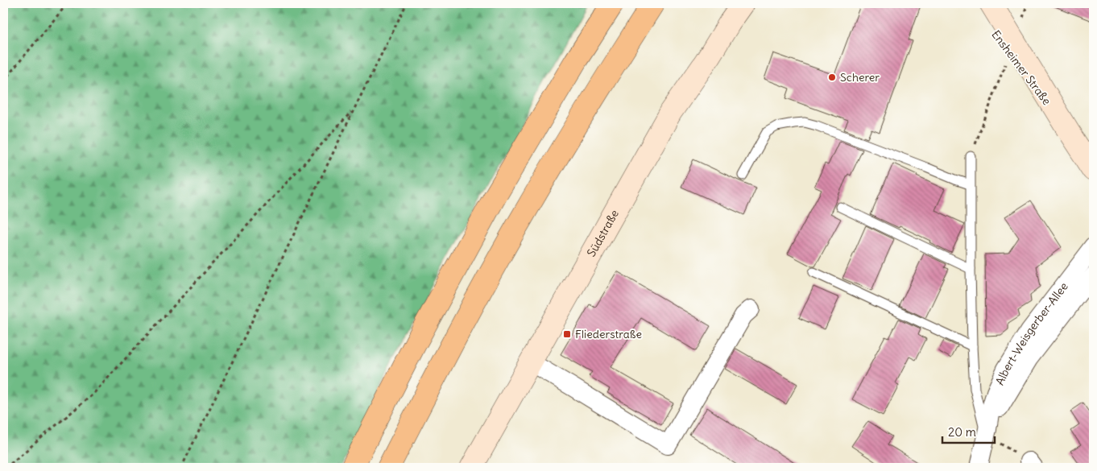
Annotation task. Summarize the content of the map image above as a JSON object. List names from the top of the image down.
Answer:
{
  "streets": {
    "street": ["Ensheimer Straße", "Südstraße", "Albert-Weisgerber-Allee"]
  },
  "places": {
    "other": ["Scherer"],
    "transit": ["Fliederstraße"]
  },
  "scale_bar": "20 m"
}
